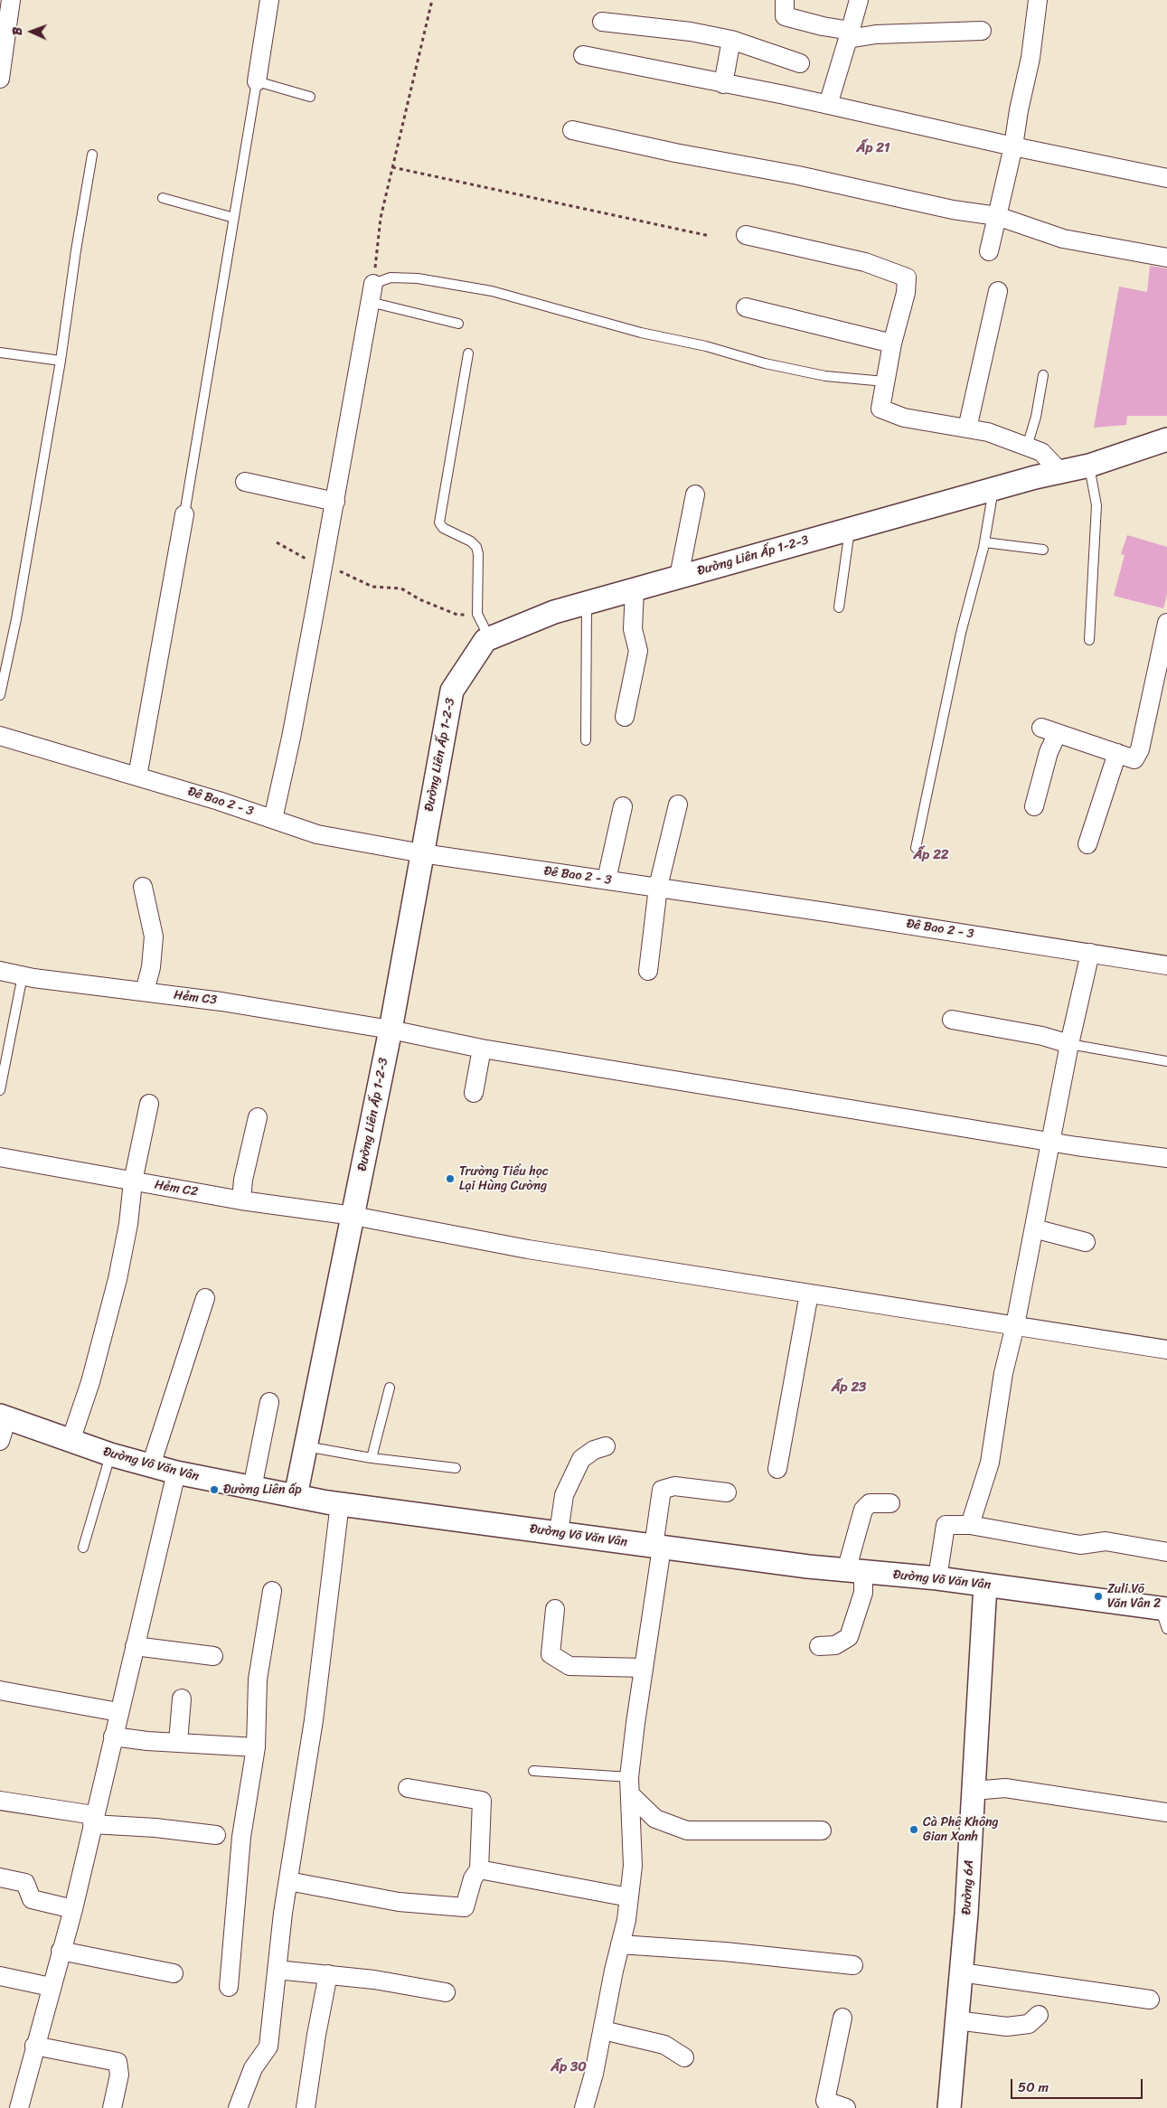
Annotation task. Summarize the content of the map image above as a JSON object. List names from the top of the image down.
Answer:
{
  "streets": {
    "street": [
      "Đường Liên Ấp 1-2-3",
      "Đê Bao 2 - 3",
      "Hẻm C3",
      "Hẻm C2",
      "Đường Võ Văn Vân",
      "Đường 6A"
    ]
  },
  "crossings": [
    ["Đường Liên Ấp 1-2-3", "Đê Bao 2 - 3"],
    ["Đường Liên Ấp 1-2-3", "Hẻm C3"],
    ["Đường Liên Ấp 1-2-3", "Hẻm C2"],
    ["Đường Liên Ấp 1-2-3", "Đường Võ Văn Vân"],
    ["Đường Võ Văn Vân", "Đường 6A"]
  ],
  "districts": [
    "Ấp 21",
    "Ấp 22",
    "Ấp 23",
    "Ấp 30"
  ],
  "places": [
    "Trường Tiểu học Lại Hùng Cường",
    "Đường Liên ấp",
    "Zuli Võ Văn Vân 2",
    "Cà Phê Không Gian Xanh"
  ],
  "scale_bar": "50 m",
  "north": "left"
}
